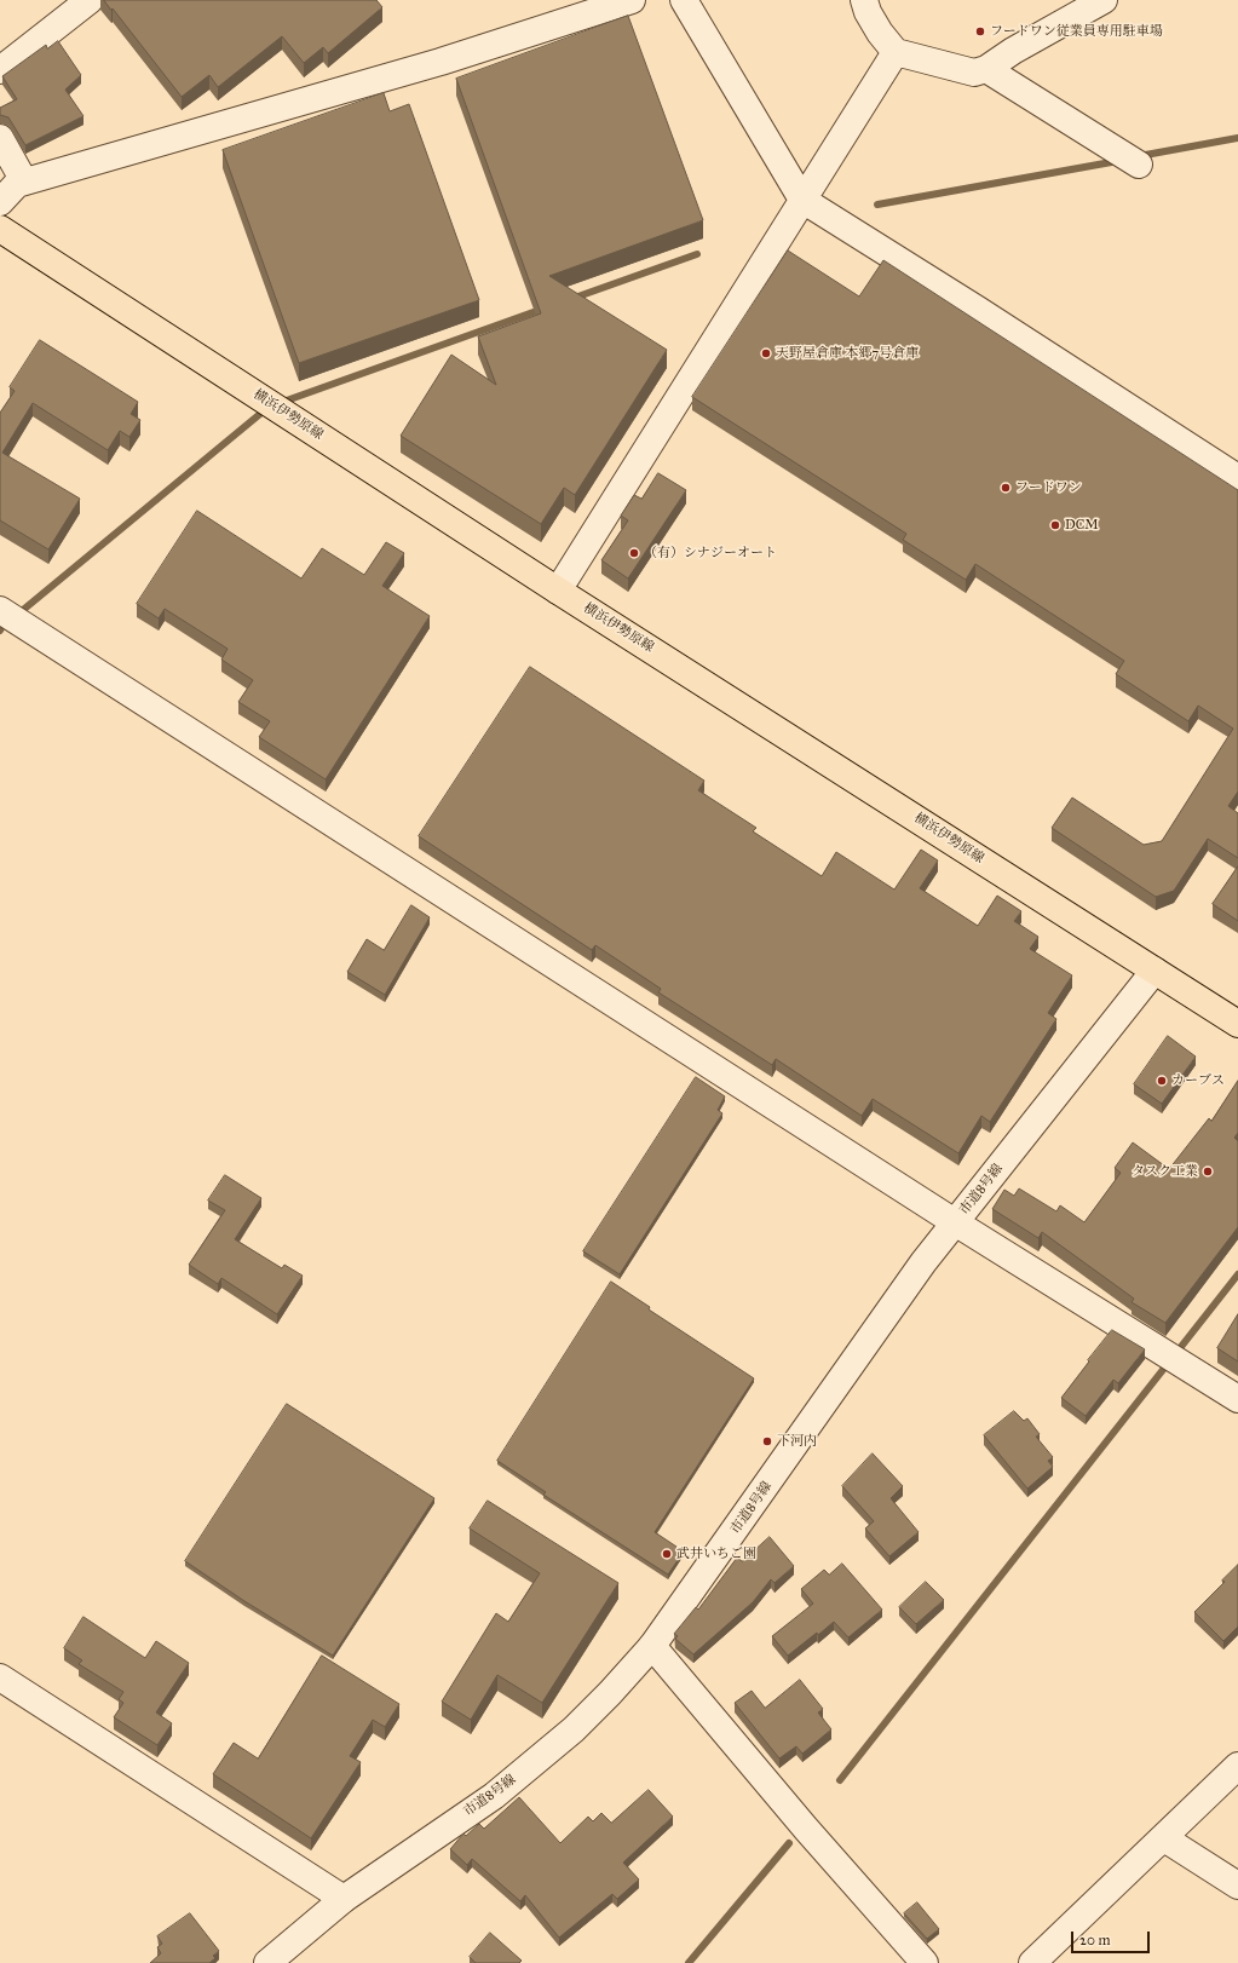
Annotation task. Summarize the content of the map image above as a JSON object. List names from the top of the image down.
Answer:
{
  "streets": {
    "main road": ["横浜伊勢原線"],
    "street": ["市道8号線"]
  },
  "crossings": [
    ["横浜伊勢原線", "市道8号線"]
  ],
  "places": [
    "フードワン従業員専用駐車場",
    "天野屋倉庫 本郷7号倉庫",
    "フードワン",
    "DCM",
    "（有）シナジーオート",
    "カーブス",
    "タスク工業",
    "下河内",
    "武井いちご園"
  ],
  "scale_bar": "20 m"
}
